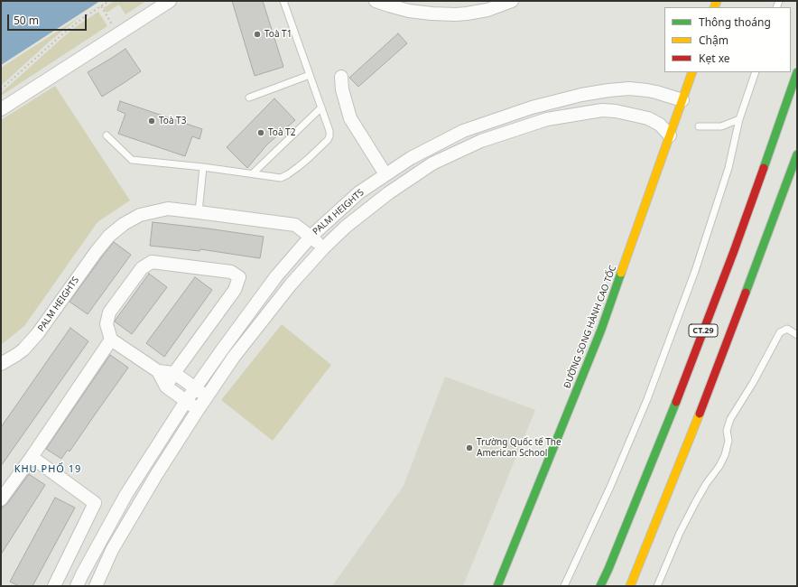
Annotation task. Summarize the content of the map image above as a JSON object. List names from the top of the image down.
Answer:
{
  "streets": {
    "main road": ["ĐƯỜNG SONG HÀNH CAO TỐC", "CT.29"],
    "street": ["PALM HEIGHTS"]
  },
  "crossings": [
    ["PALM HEIGHTS", "ĐƯỜNG SONG HÀNH CAO TỐC"]
  ],
  "districts": ["KHU PHỐ 19"],
  "places": [
    "Toà T1",
    "Toà T3",
    "Toà T2",
    "Trường Quốc tế The American School"
  ],
  "legend": ["Thông thoáng", "Chậm", "Kẹt xe"],
  "scale_bar": "50 m"
}
